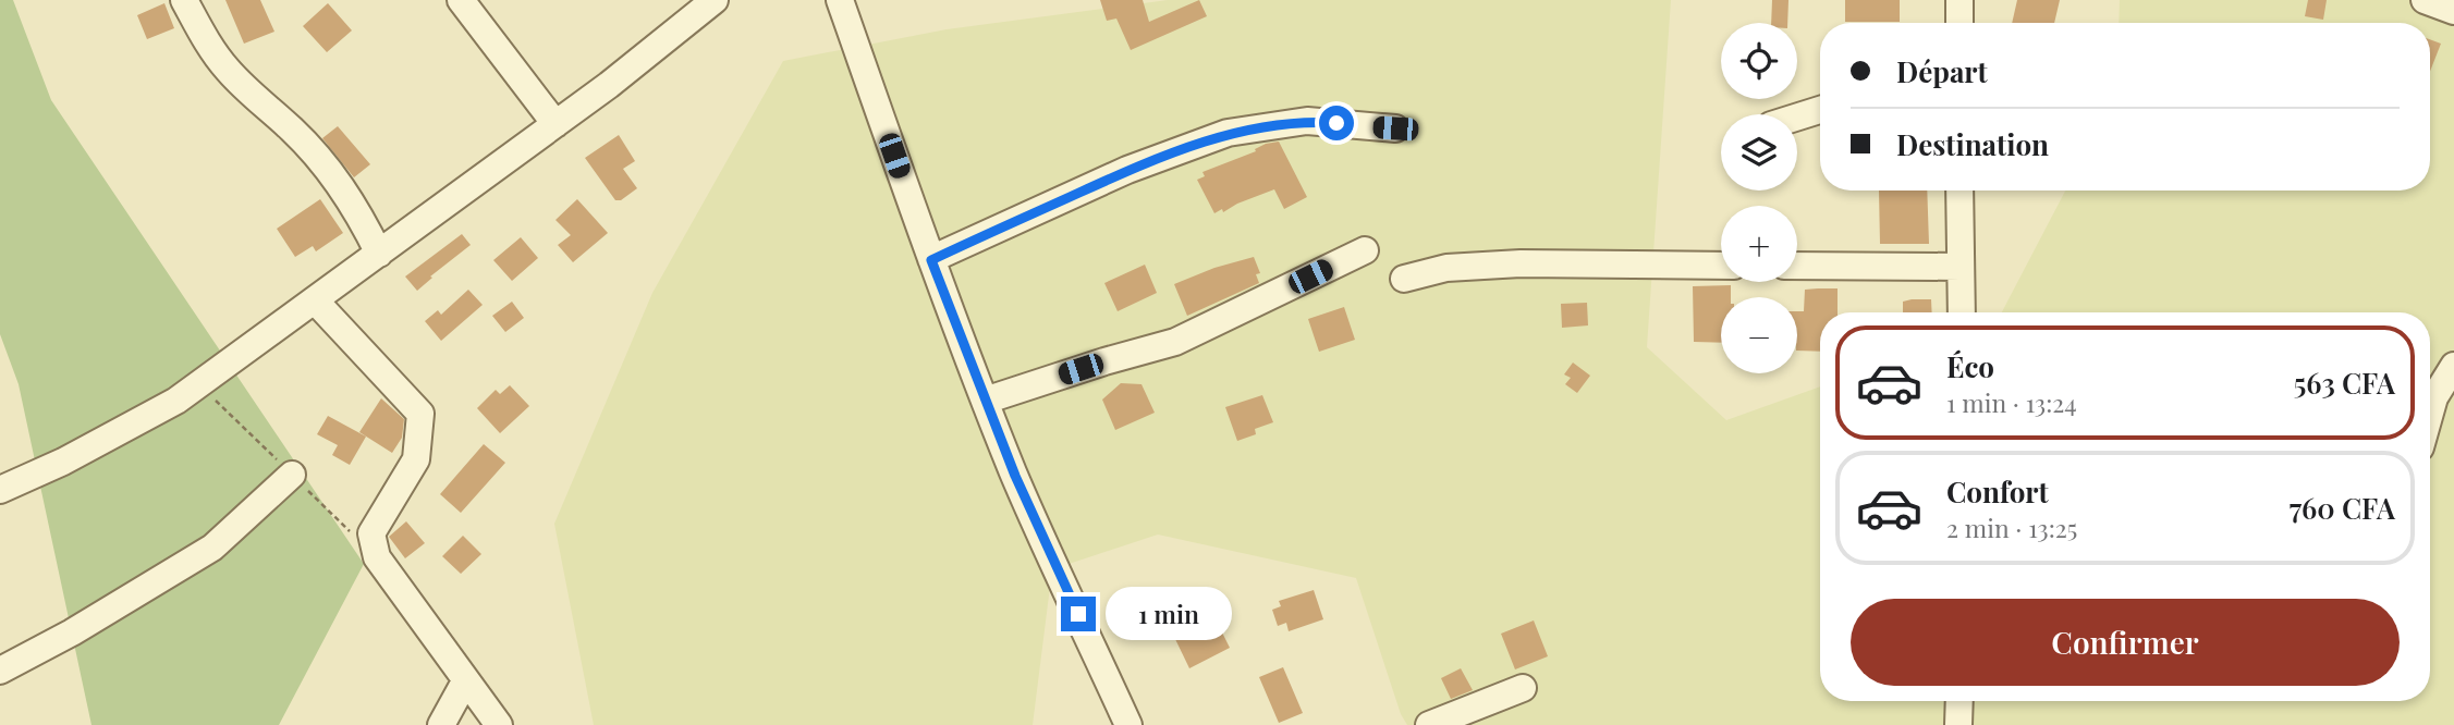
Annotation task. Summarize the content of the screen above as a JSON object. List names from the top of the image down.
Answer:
{
  "page": {
    "map_buttons": ["+", "−"],
    "banner": ["Départ", "Destination"],
    "list": [
      {
        "name": "Éco",
        "note": "1 min · 13:24",
        "value": "563 CFA"
      },
      {
        "name": "Confort",
        "note": "2 min · 13:25",
        "value": "760 CFA"
      }
    ],
    "buttons": "Confirmer",
    "bubble": "1 min"
  }
}
